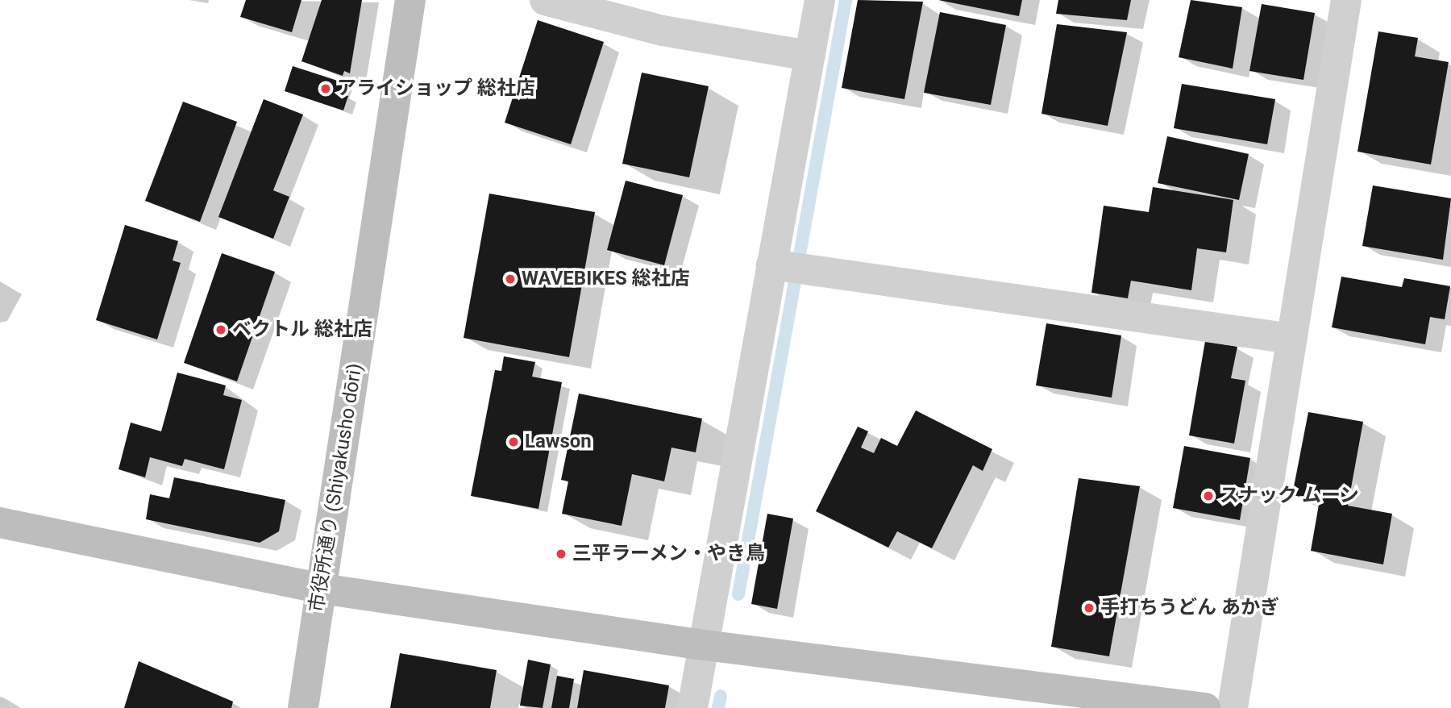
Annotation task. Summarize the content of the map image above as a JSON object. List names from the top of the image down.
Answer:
{
  "streets": {
    "street": ["市役所通り (Shiyakusho dōri)"]
  },
  "places": [
    "アライショップ 総社店",
    "WAVEBIKES 総社店",
    "ベクトル 総社店",
    "Lawson",
    "スナック ムーン",
    "三平ラーメン・やき鳥",
    "手打ちうどん あかぎ"
  ]
}
